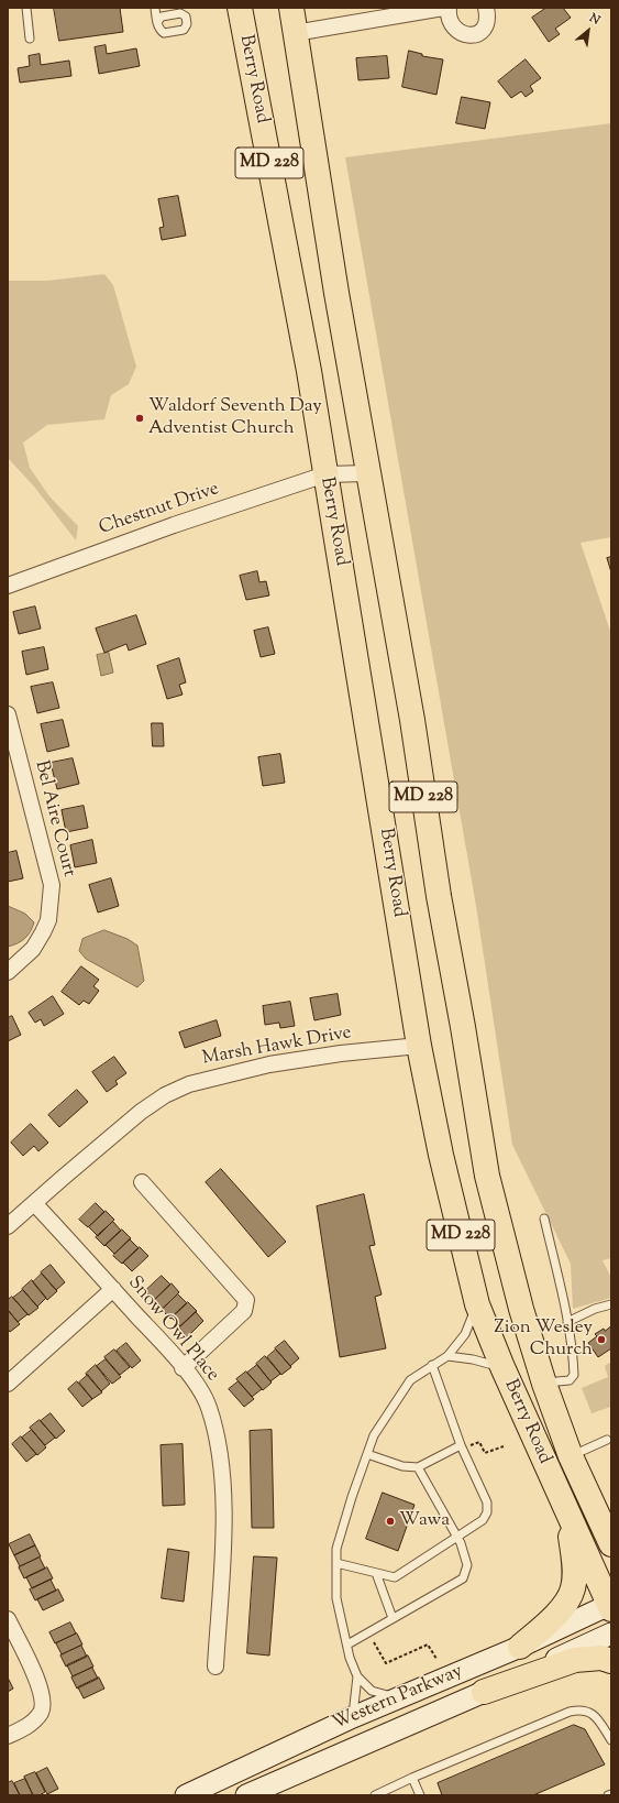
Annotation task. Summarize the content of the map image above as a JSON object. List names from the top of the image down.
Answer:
{
  "streets": {
    "highway": ["Berry Road", "MD 228"],
    "main road": ["Western Parkway"],
    "street": [
      "Chestnut Drive",
      "Bel Aire Court",
      "Marsh Hawk Drive",
      "Snow Owl Place"
    ]
  },
  "crossings": [
    ["Berry Road", "Chestnut Drive"],
    ["Berry Road", "Marsh Hawk Drive"],
    ["Berry Road", "Western Parkway"],
    ["Marsh Hawk Drive", "Snow Owl Place"]
  ],
  "places": ["Waldorf Seventh Day Adventist Church", "Zion Wesley Church", "Wawa"],
  "north": "top right"
}
